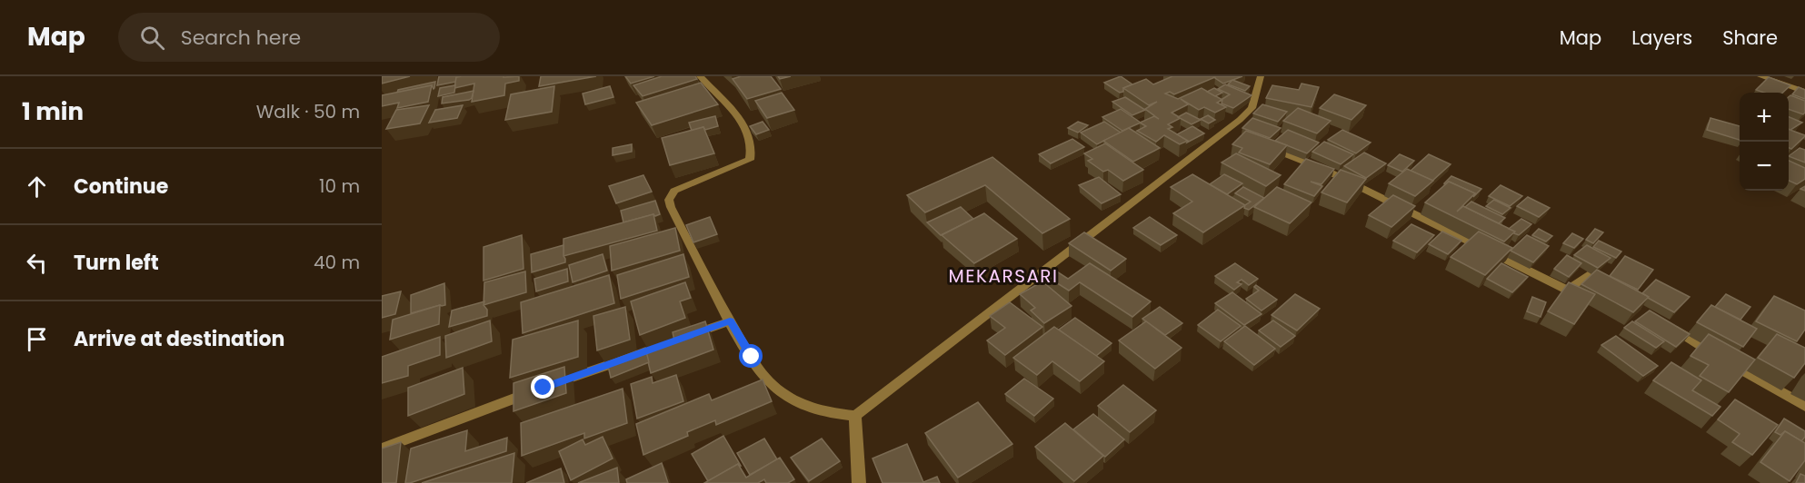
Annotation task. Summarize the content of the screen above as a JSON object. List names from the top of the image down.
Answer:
{
  "districts": ["MEKARSARI"],
  "page": {
    "header": "Map",
    "search": "Search here",
    "nav": ["Map", "Layers", "Share"],
    "heading": ["1 min", "Walk · 50 m"],
    "map_buttons": ["+", "−"],
    "list": [
      ["Continue", "10 m"],
      ["Turn left", "40 m"],
      "Arrive at destination"
    ]
  }
}
